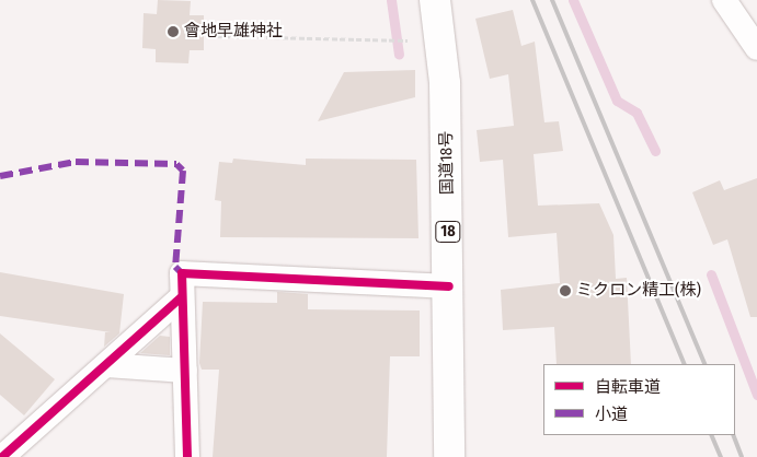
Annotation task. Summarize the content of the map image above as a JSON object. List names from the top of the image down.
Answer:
{
  "streets": {
    "highway": ["国道18号", "18"]
  },
  "places": ["會地早雄神社", "ミクロン精工(株)"],
  "legend": ["自転車道", "小道"]
}
